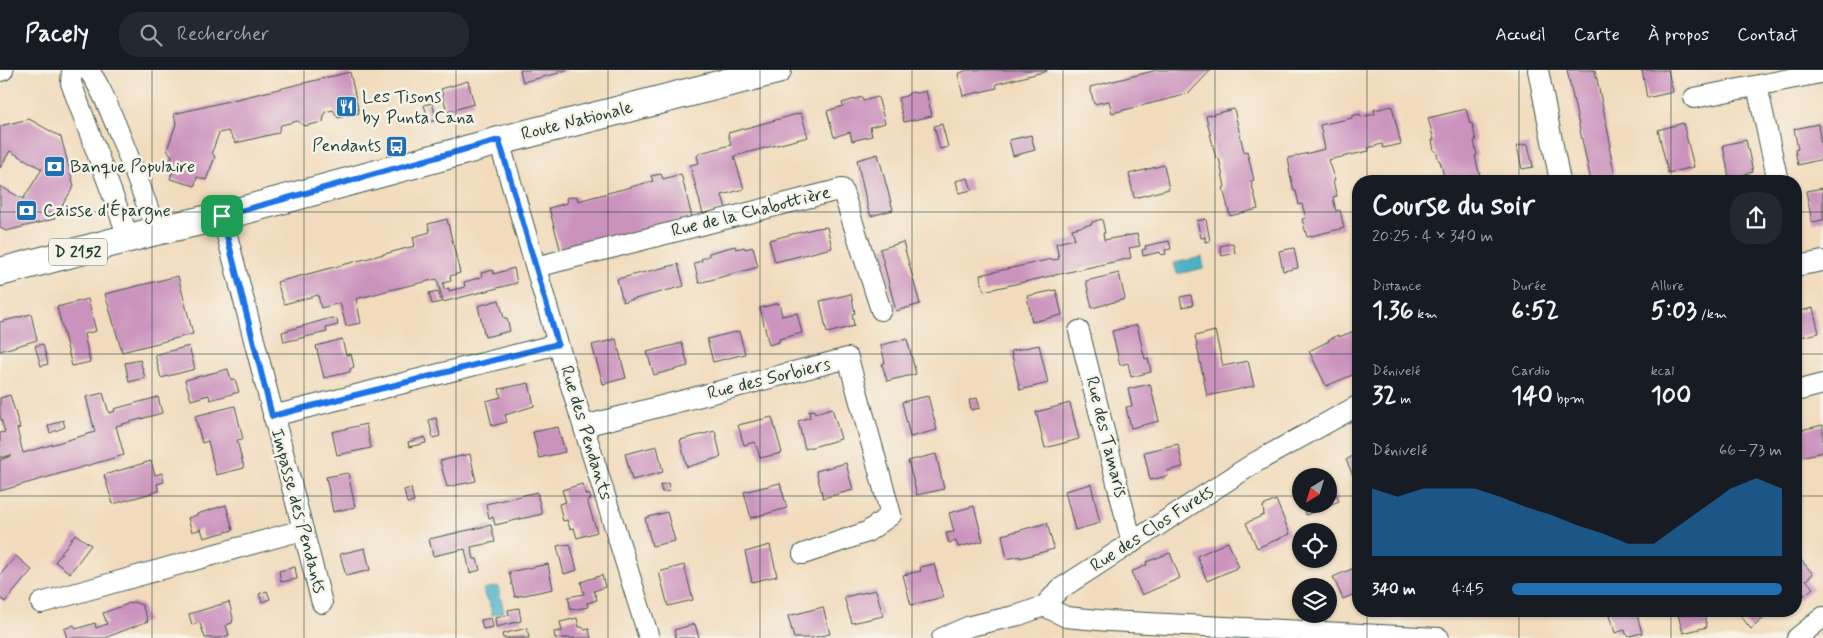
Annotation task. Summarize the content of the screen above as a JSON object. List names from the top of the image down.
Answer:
{
  "streets": {
    "main road": ["Route Nationale", "D 2152"],
    "street": [
      "Rue de la Chabottière",
      "Rue des Sorbiers",
      "Rue des Pendants",
      "Rue des Tamaris",
      "Impasse des Pendants",
      "Rue des Clos Furets"
    ]
  },
  "crossings": [
    ["Route Nationale", "Rue des Pendants"],
    ["Route Nationale", "Impasse des Pendants"],
    ["Rue de la Chabottière", "Rue des Pendants"],
    ["Rue des Sorbiers", "Rue des Pendants"],
    ["Rue des Tamaris", "Rue des Clos Furets"]
  ],
  "places": {
    "restaurant": ["Les Tisons by Punta Cana"],
    "bus stop": ["Pendants"],
    "bank": ["Banque Populaire", "Caisse d'Épargne"]
  },
  "north": "bottom left",
  "page": {
    "header": "Pacely",
    "search": "Rechercher",
    "nav": [
      "Accueil",
      "Carte",
      "À propos",
      "Contact"
    ],
    "heading": ["Course du soir", "20:25 · 4 × 340 m"],
    "stats": [
      ["Distance", "1.36 km"],
      ["Durée", "6:52"],
      ["Allure", "5:03 /km"],
      ["Dénivelé", "32 m"],
      ["Cardio", "140 bpm"],
      ["kcal", "100"]
    ],
    "chart": ["Dénivelé", "66–73 m"],
    "list": [
      {
        "name": "340 m",
        "note": "4:45"
      }
    ]
  }
}
